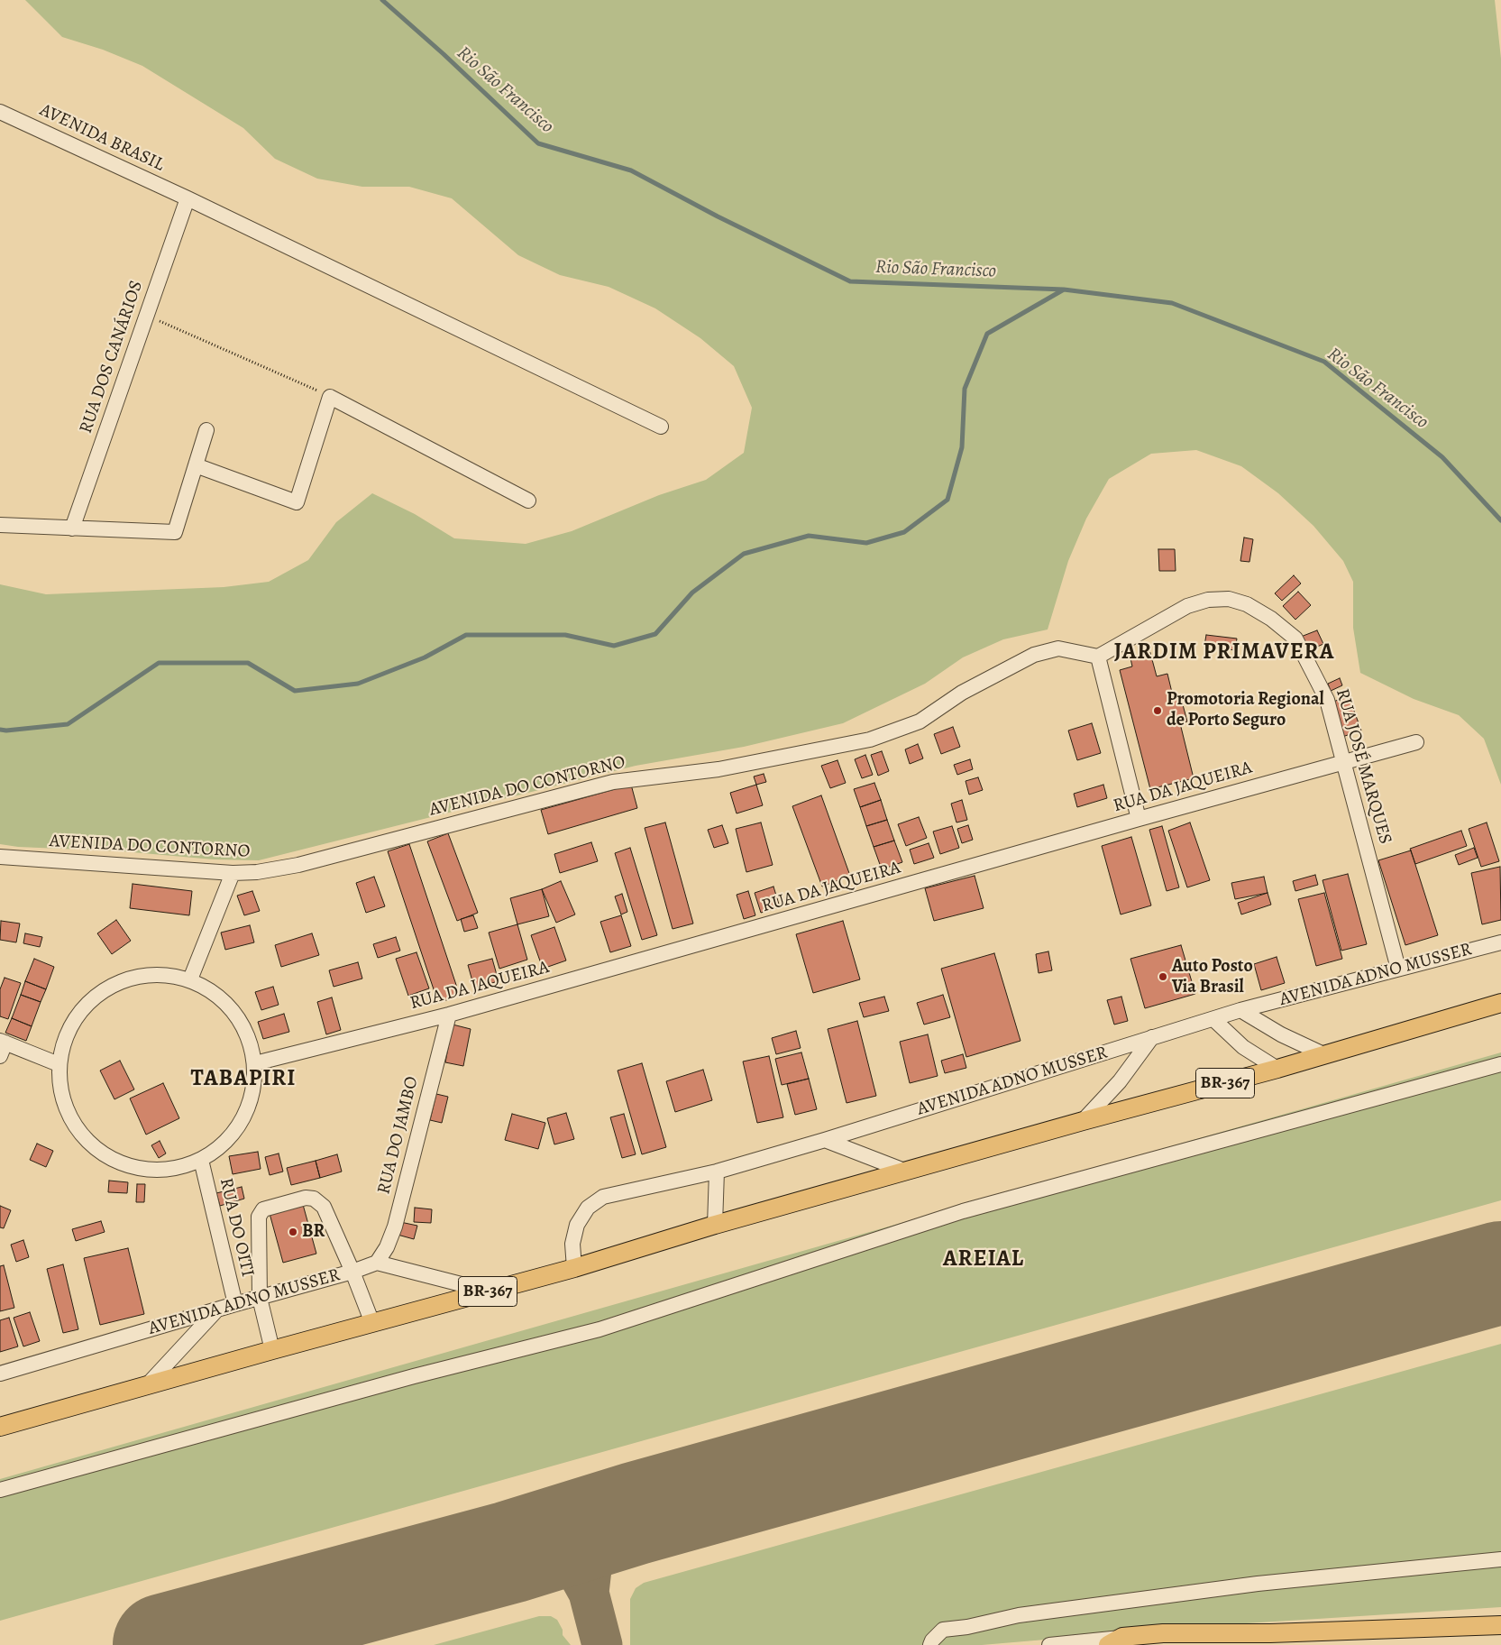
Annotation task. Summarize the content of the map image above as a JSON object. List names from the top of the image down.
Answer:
{
  "streets": {
    "main road": ["BR-367"],
    "street": [
      "AVENIDA BRASIL",
      "RUA DOS CANÁRIOS",
      "RUA JOSÉ MARQUES",
      "AVENIDA DO CONTORNO",
      "RUA DA JAQUEIRA",
      "AVENIDA ADNO MUSSER",
      "RUA DO JAMBO",
      "RUA DO OITI"
    ]
  },
  "crossings": [
    ["AVENIDA BRASIL", "RUA DOS CANÁRIOS"],
    ["RUA JOSÉ MARQUES", "AVENIDA DO CONTORNO"],
    ["RUA JOSÉ MARQUES", "RUA DA JAQUEIRA"],
    ["RUA JOSÉ MARQUES", "AVENIDA ADNO MUSSER"],
    ["RUA DA JAQUEIRA", "RUA DO JAMBO"],
    ["AVENIDA ADNO MUSSER", "BR-367"],
    ["AVENIDA ADNO MUSSER", "RUA DO JAMBO"],
    ["AVENIDA ADNO MUSSER", "RUA DO OITI"]
  ],
  "districts": ["JARDIM PRIMAVERA", "TABAPIRI", "AREIAL"],
  "water": ["Rio São Francisco"],
  "places": ["Promotoria Regional de Porto Seguro", "Auto Posto Via Brasil", "BR"]
}
